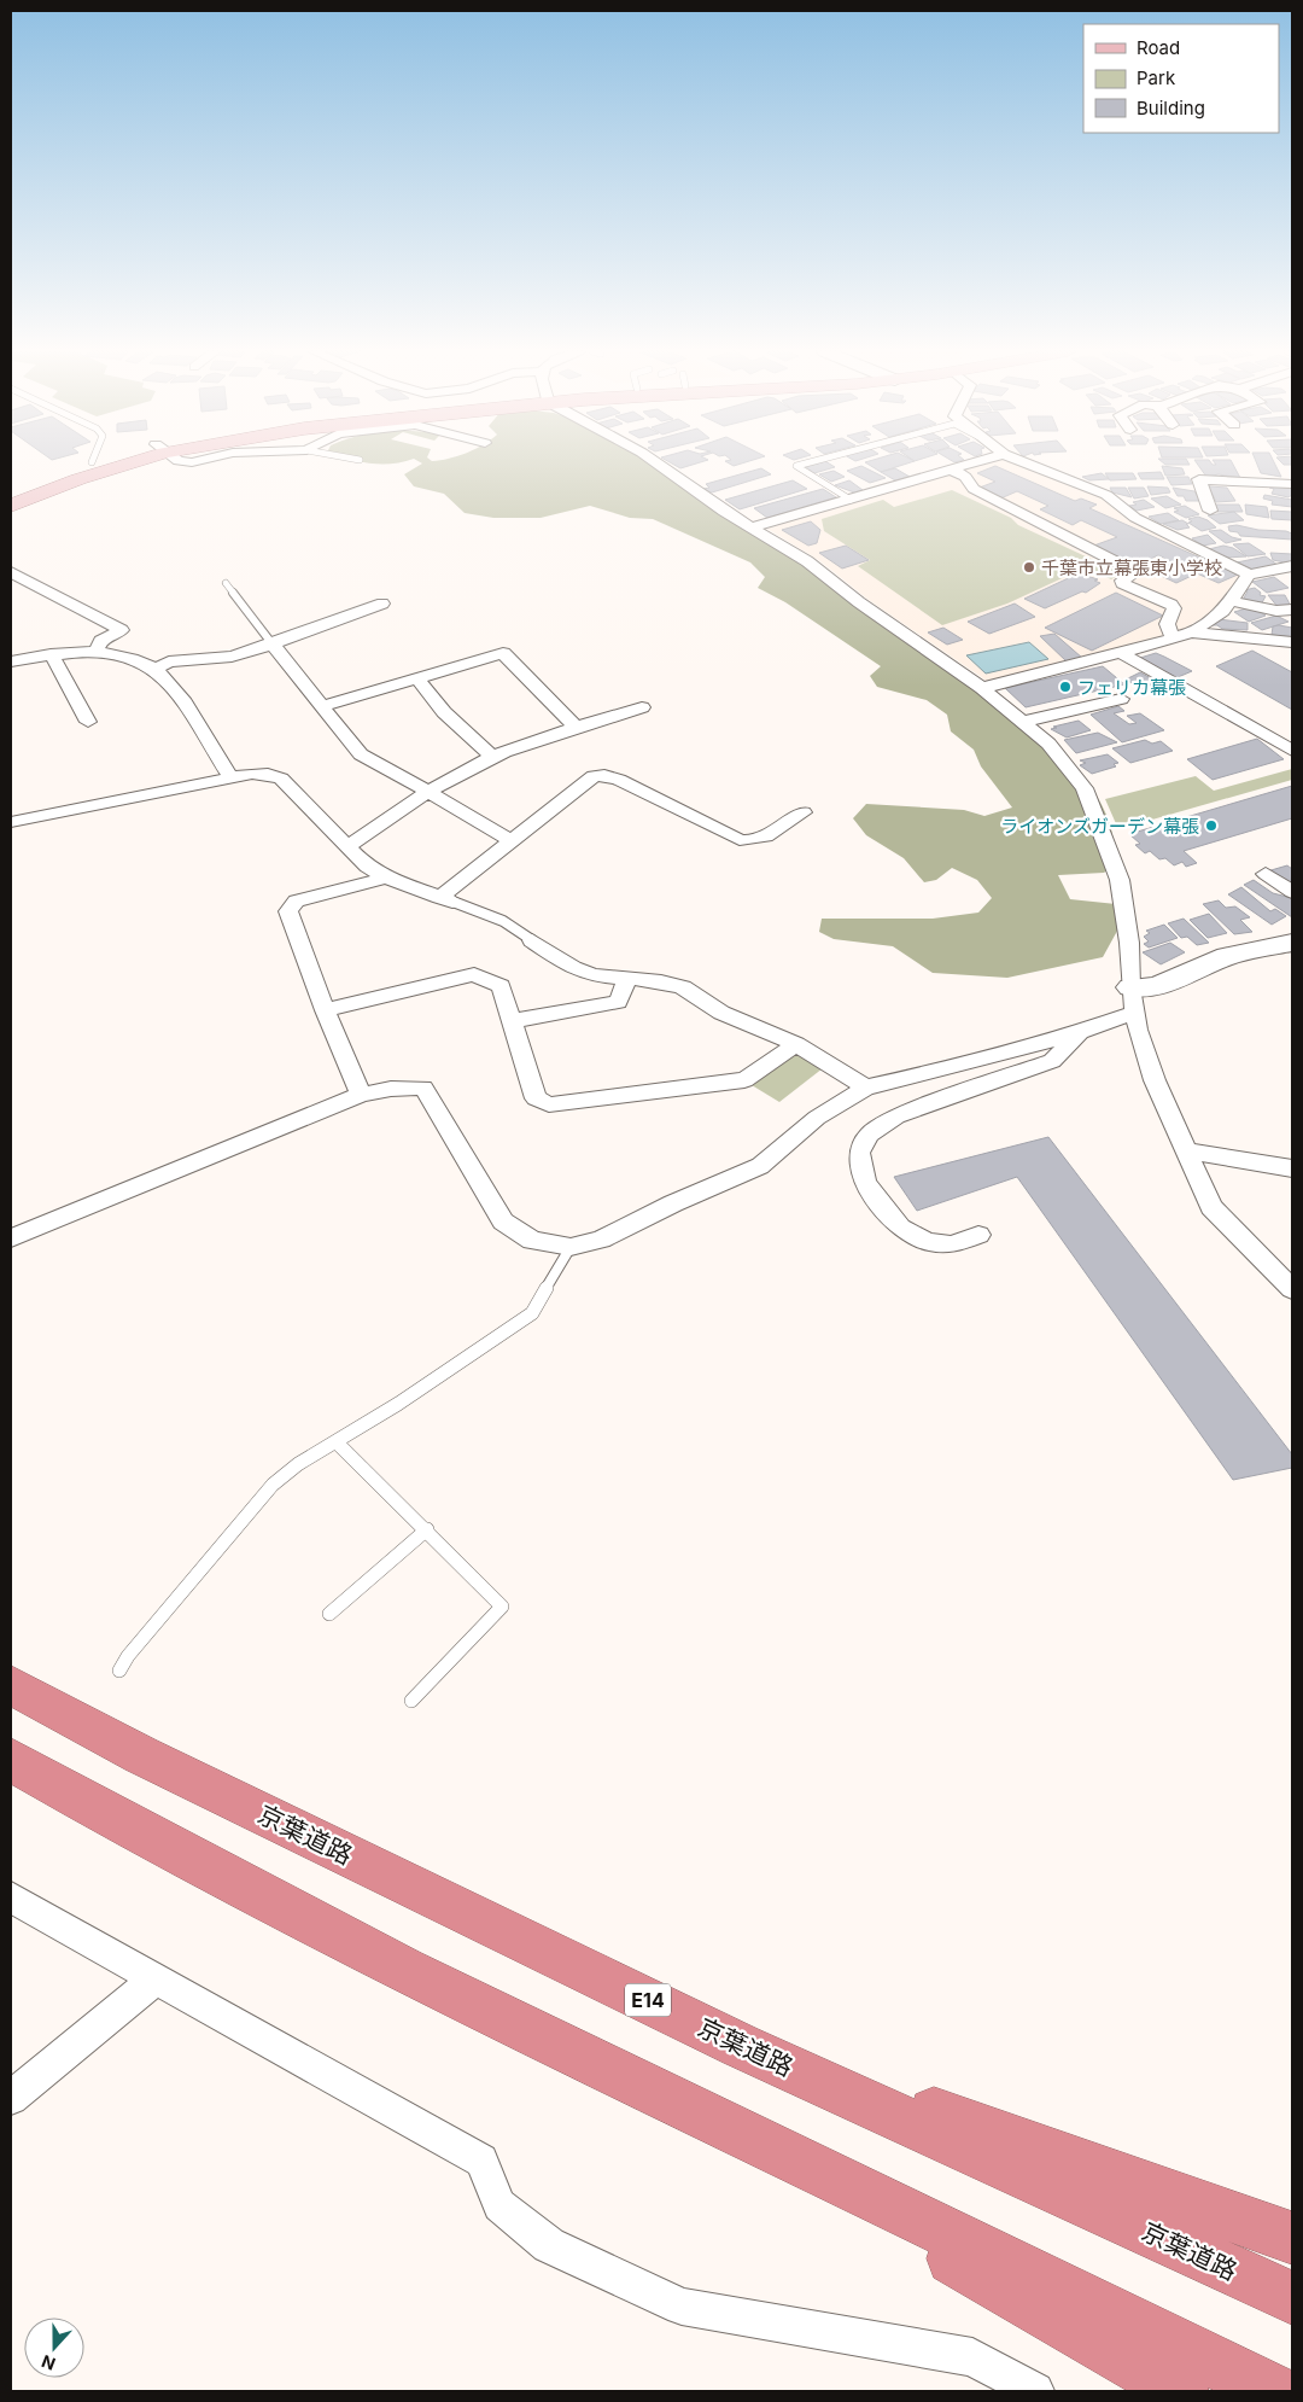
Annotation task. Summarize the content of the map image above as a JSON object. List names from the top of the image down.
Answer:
{
  "streets": {
    "highway": ["京葉道路", "E14"]
  },
  "places": ["千葉市立幕張東小学校", "フェリカ幕張", "ライオンズガーデン幕張"],
  "legend": ["Road", "Park", "Building"],
  "north": "bottom"
}
